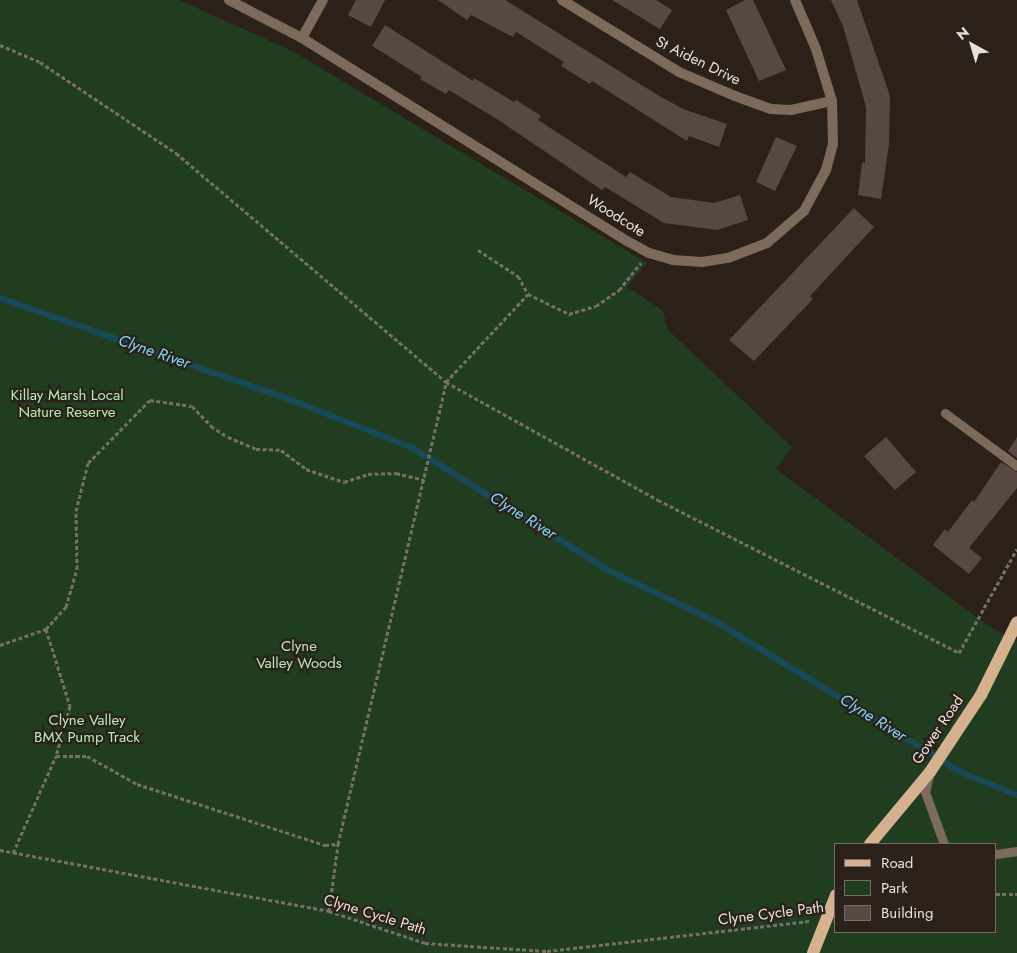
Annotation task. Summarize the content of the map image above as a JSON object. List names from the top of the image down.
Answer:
{
  "streets": {
    "main road": ["Gower Road"],
    "street": ["St Aiden Drive", "Woodcote"],
    "path": ["Clyne Cycle Path"]
  },
  "crossings": [
    ["St Aiden Drive", "Woodcote"]
  ],
  "water": ["Clyne River"],
  "parks": ["Killay Marsh Local Nature Reserve", "Clyne Valley Woods", "Clyne Valley BMX Pump Track"],
  "legend": ["Road", "Park", "Building"],
  "north": "top left"
}
